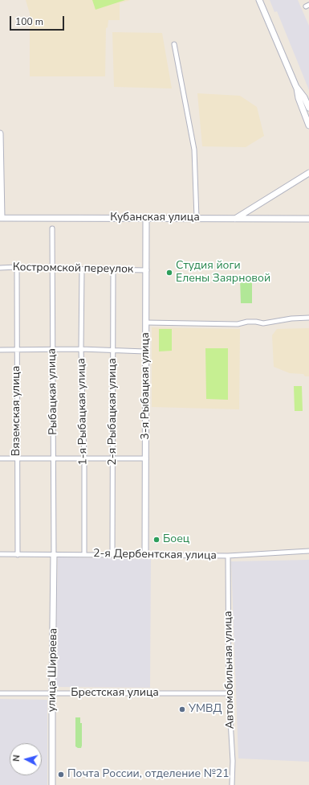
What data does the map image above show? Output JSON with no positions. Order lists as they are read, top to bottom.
{
  "streets": {
    "main road": ["Кубанская улица", "3-я Рыбацкая улица", "улица Ширяева"],
    "street": [
      "Костромской переулок",
      "Рыбацкая улица",
      "Вяземская улица",
      "1-я Рыбацкая улица",
      "2-я Рыбацкая улица",
      "2-я Дербентская улица",
      "Автомобильная улица",
      "Брестская улица"
    ]
  },
  "crossings": [
    ["Кубанская улица", "3-я Рыбацкая улица"],
    ["Костромской переулок", "3-я Рыбацкая улица"],
    ["Костромской переулок", "Рыбацкая улица"],
    ["Костромской переулок", "Вяземская улица"],
    ["Костромской переулок", "1-я Рыбацкая улица"],
    ["Костромской переулок", "2-я Рыбацкая улица"],
    ["3-я Рыбацкая улица", "2-я Дербентская улица"],
    ["Рыбацкая улица", "2-я Дербентская улица"],
    ["Рыбацкая улица", "улица Ширяева"],
    ["Вяземская улица", "2-я Дербентская улица"],
    ["1-я Рыбацкая улица", "2-я Дербентская улица"],
    ["2-я Рыбацкая улица", "2-я Дербентская улица"],
    ["2-я Дербентская улица", "улица Ширяева"],
    ["2-я Дербентская улица", "Автомобильная улица"],
    ["улица Ширяева", "Брестская улица"],
    ["Автомобильная улица", "Брестская улица"]
  ],
  "places": [
    "Студия йоги Елены Заярновой",
    "Боец",
    "УМВД",
    "Почта России, отделение №21"
  ],
  "scale_bar": "100 m",
  "north": "left"
}
